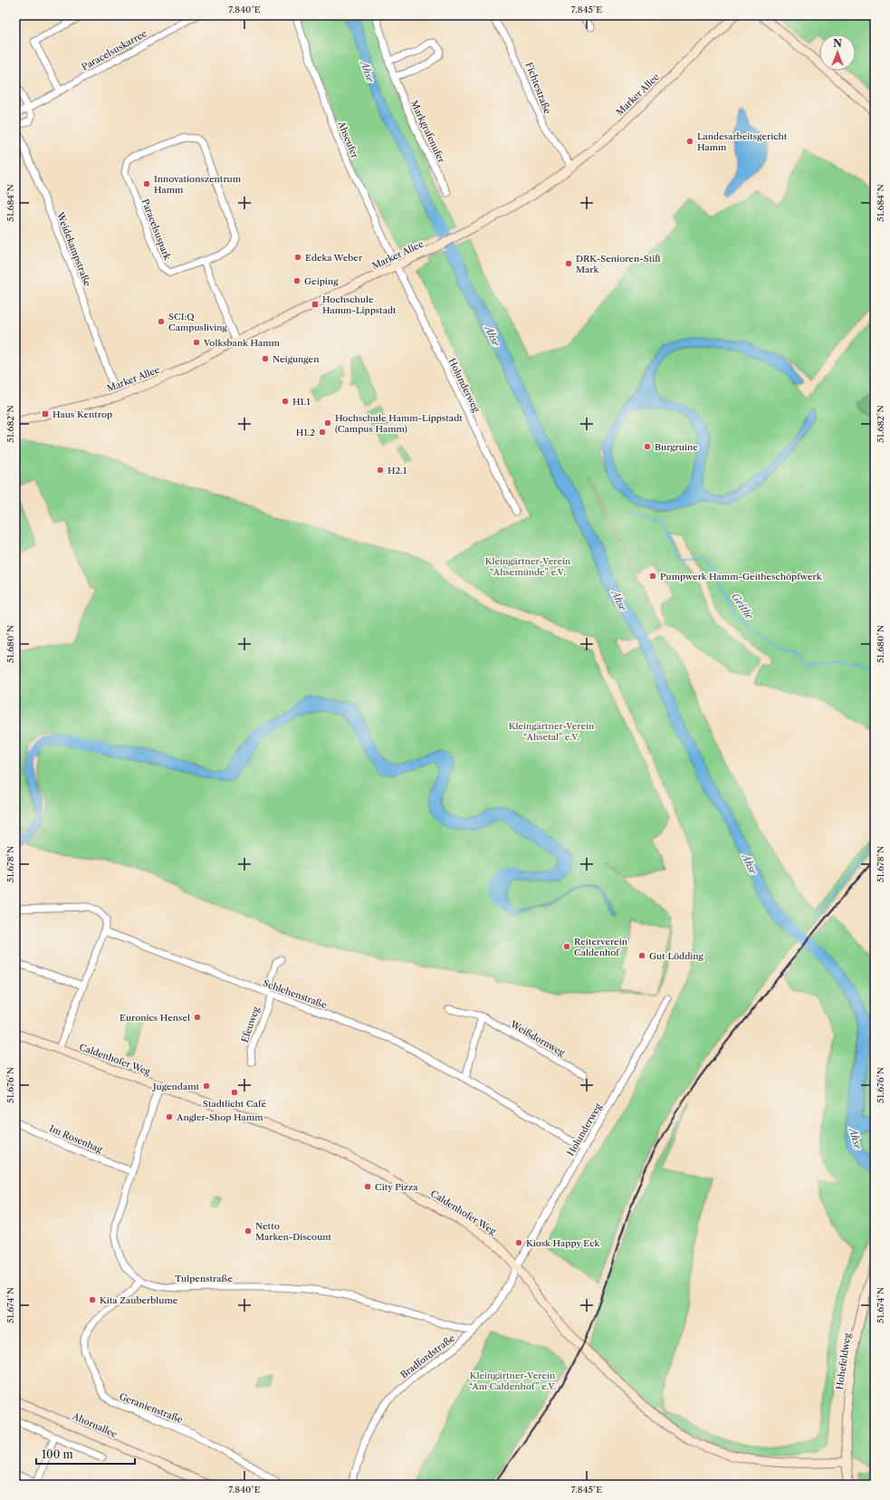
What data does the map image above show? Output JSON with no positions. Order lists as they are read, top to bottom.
{
  "streets": {
    "street": [
      "Paracelsuskarree",
      "Fichtestraße",
      "Marker Allee",
      "Markgrafenufer",
      "Ahseufer",
      "Paracelsuspark",
      "Weidekampstraße",
      "Holunderweg",
      "Schlehenstraße",
      "Efeuweg",
      "Weißdornweg",
      "Caldenhofer Weg",
      "Im Rosenhag",
      "Tulpenstraße",
      "Bradfordstraße",
      "Hohefeldweg",
      "Geranienstraße",
      "Ahornallee"
    ]
  },
  "crossings": [
    ["Fichtestraße", "Marker Allee"],
    ["Marker Allee", "Ahseufer"],
    ["Marker Allee", "Holunderweg"],
    ["Ahseufer", "Holunderweg"],
    ["Holunderweg", "Schlehenstraße"],
    ["Holunderweg", "Caldenhofer Weg"],
    ["Holunderweg", "Bradfordstraße"],
    ["Schlehenstraße", "Efeuweg"],
    ["Caldenhofer Weg", "Tulpenstraße"],
    ["Caldenhofer Weg", "Bradfordstraße"],
    ["Caldenhofer Weg", "Hohefeldweg"],
    ["Im Rosenhag", "Tulpenstraße"],
    ["Tulpenstraße", "Bradfordstraße"],
    ["Tulpenstraße", "Geranienstraße"]
  ],
  "water": ["Ahse", "Geithe"],
  "parks": ["Kleingärtner-Verein “Ahsemünde” e.V.", "Kleingärtner-Verein “Ahsetal” e.V.", "Kleingärtner-Verein “Am Caldenhof” e.V."],
  "places": {
    "other": [
      "Landesarbeitsgericht Hamm",
      "Innovationszentrum Hamm",
      "Edeka Weber",
      "DRK-Senioren-Stift Mark",
      "Geiping",
      "SCI:Q Campusliving",
      "Volksbank Hamm",
      "Neigungen",
      "H1.1",
      "Hochschule Hamm-Lippstadt (Campus Hamm)",
      "H1.2",
      "Burgruine",
      "H2.1",
      "Pumpwerk Hamm-Geitheschöpfwerk",
      "Reiterverein Caldenhof",
      "Gut Lödding",
      "Euronics Hensel",
      "Jugendamt",
      "Stadtlicht Café",
      "Angler-Shop Hamm",
      "City Pizza",
      "Netto Marken-Discount",
      "Kiosk Happy Eck",
      "Kita Zauberblume"
    ],
    "transit": ["Hochschule Hamm-Lippstadt", "Haus Kentrop"]
  },
  "scale_bar": "100 m",
  "north": "top",
  "coordinates": [
    "7.840°E",
    "7.845°E",
    "51.684°N",
    "51.682°N",
    "51.680°N",
    "51.678°N",
    "51.676°N",
    "51.674°N"
  ]
}
